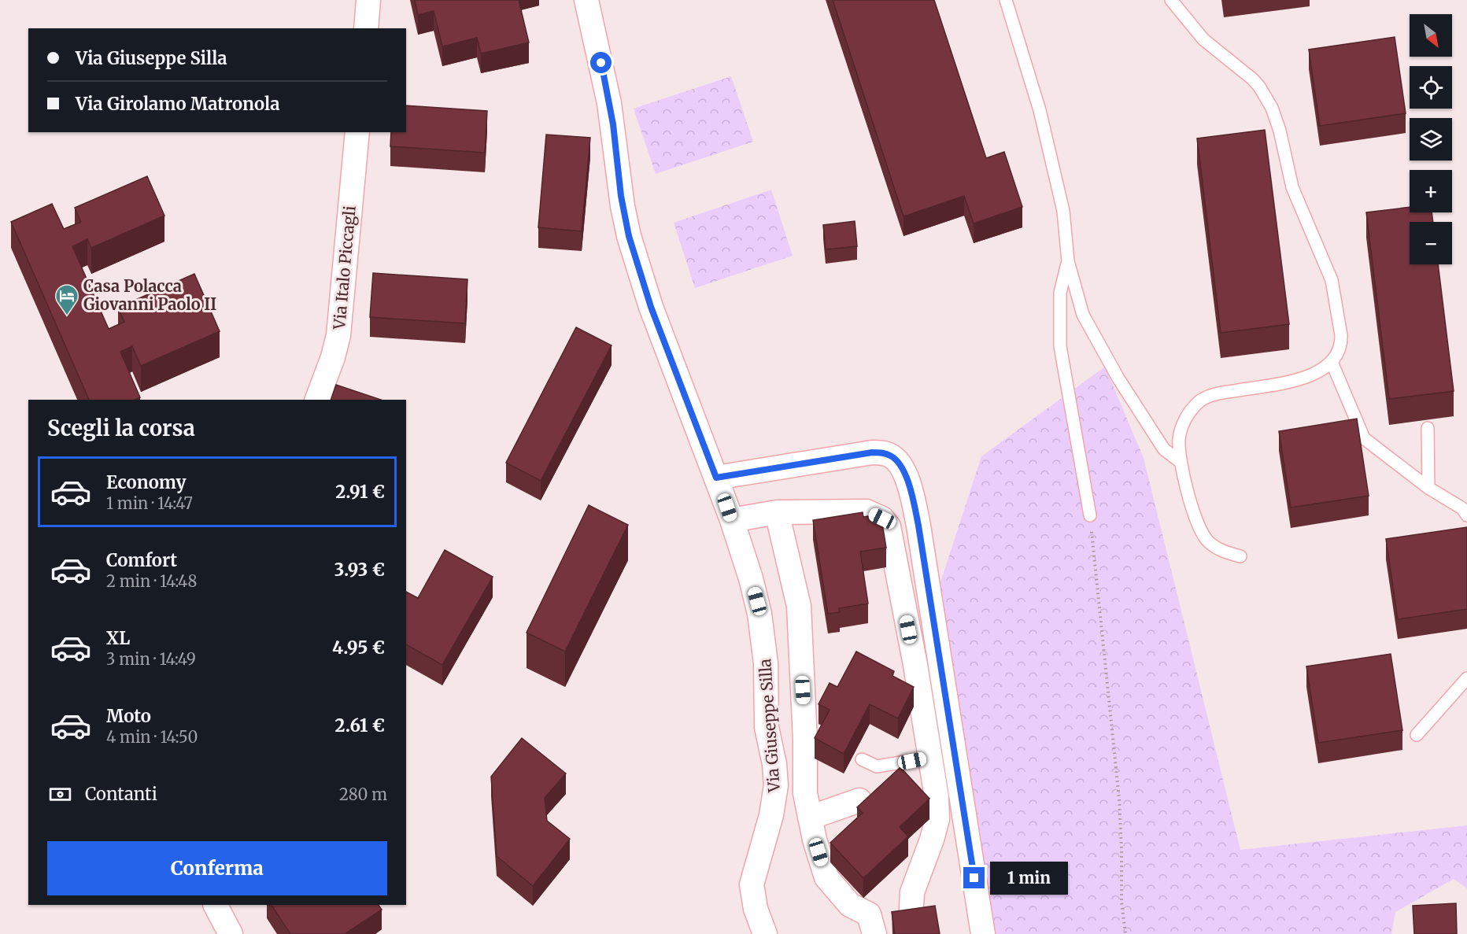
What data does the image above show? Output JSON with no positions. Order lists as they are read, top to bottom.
{
  "streets": {
    "street": ["Via Italo Piccagli", "Via Giuseppe Silla"]
  },
  "places": {
    "hotel": ["Casa Polacca Giovanni Paolo II"]
  },
  "north": "bottom right",
  "page": {
    "map_buttons": ["+", "−"],
    "banner": ["Via Giuseppe Silla", "Via Girolamo Matronola"],
    "heading": "Scegli la corsa",
    "list": [
      {
        "name": "Economy",
        "note": "1 min · 14:47",
        "value": "2.91 €"
      },
      {
        "name": "Comfort",
        "note": "2 min · 14:48",
        "value": "3.93 €"
      },
      {
        "name": "XL",
        "note": "3 min · 14:49",
        "value": "4.95 €"
      },
      {
        "name": "Moto",
        "note": "4 min · 14:50",
        "value": "2.61 €"
      }
    ],
    "pay": ["Contanti", "280 m"],
    "buttons": "Conferma",
    "bubble": "1 min"
  }
}
